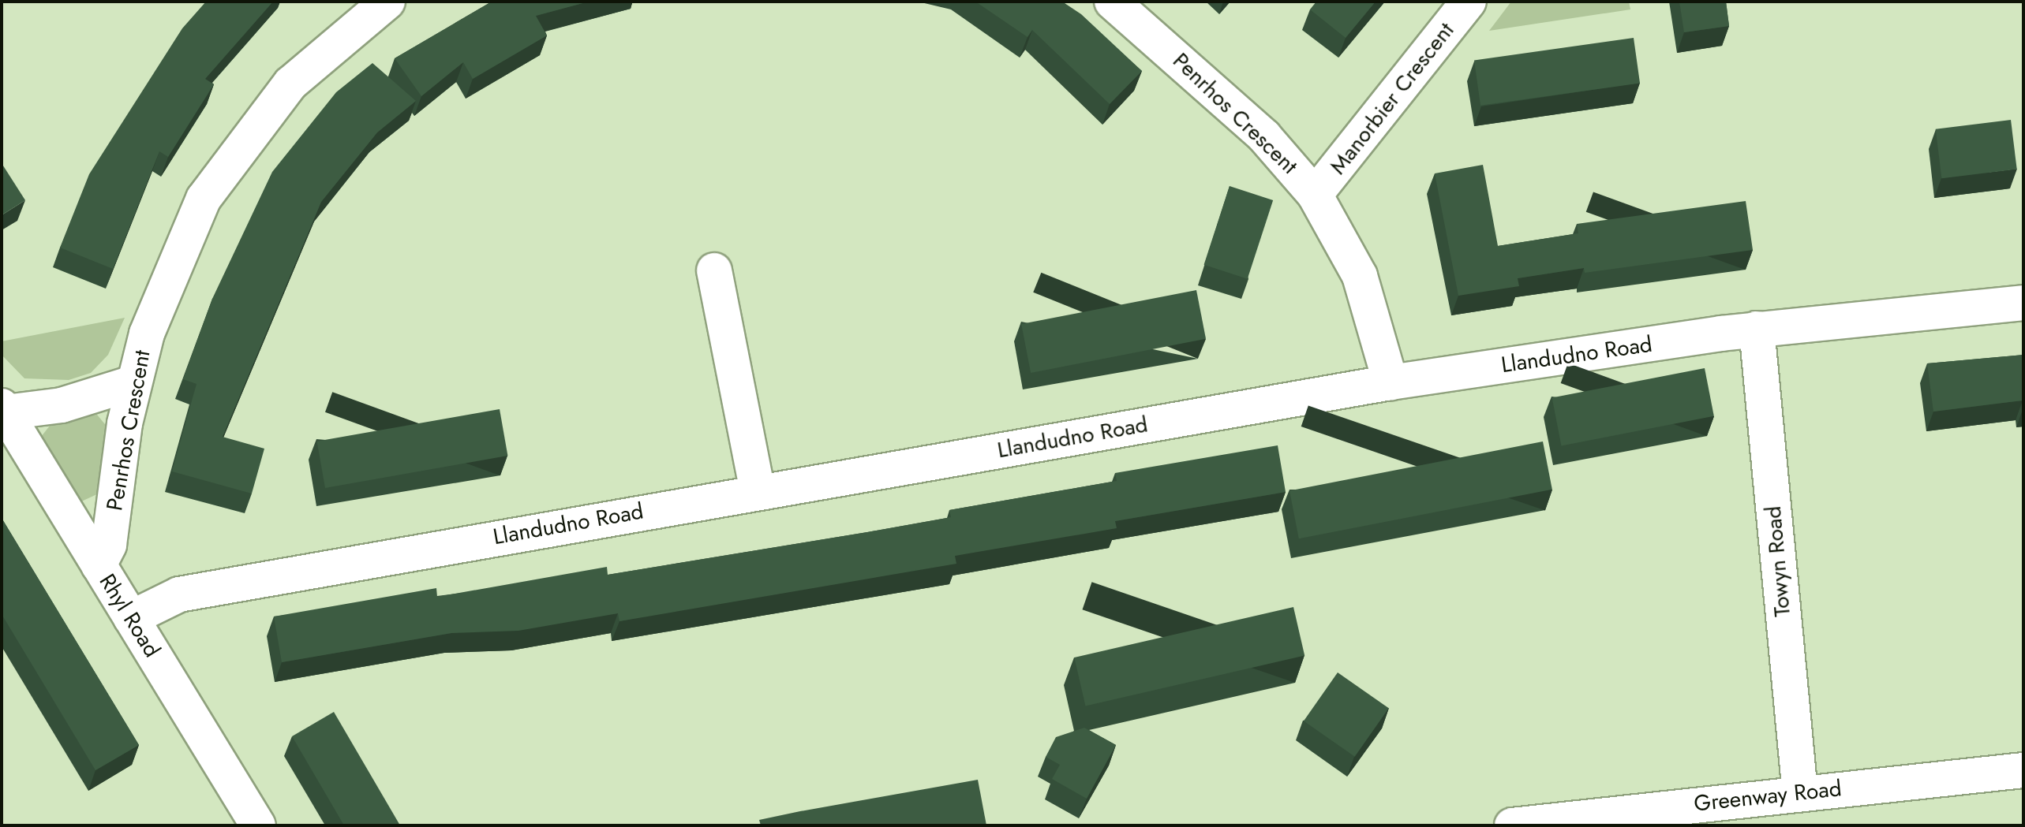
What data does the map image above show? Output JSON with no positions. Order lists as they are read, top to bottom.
{
  "streets": {
    "street": [
      "Manorbier Crescent",
      "Penrhos Crescent",
      "Llandudno Road",
      "Towyn Road",
      "Rhyl Road",
      "Greenway Road"
    ]
  },
  "crossings": [
    ["Manorbier Crescent", "Penrhos Crescent"],
    ["Penrhos Crescent", "Llandudno Road"],
    ["Penrhos Crescent", "Rhyl Road"],
    ["Llandudno Road", "Towyn Road"],
    ["Llandudno Road", "Rhyl Road"],
    ["Towyn Road", "Greenway Road"]
  ]
}
